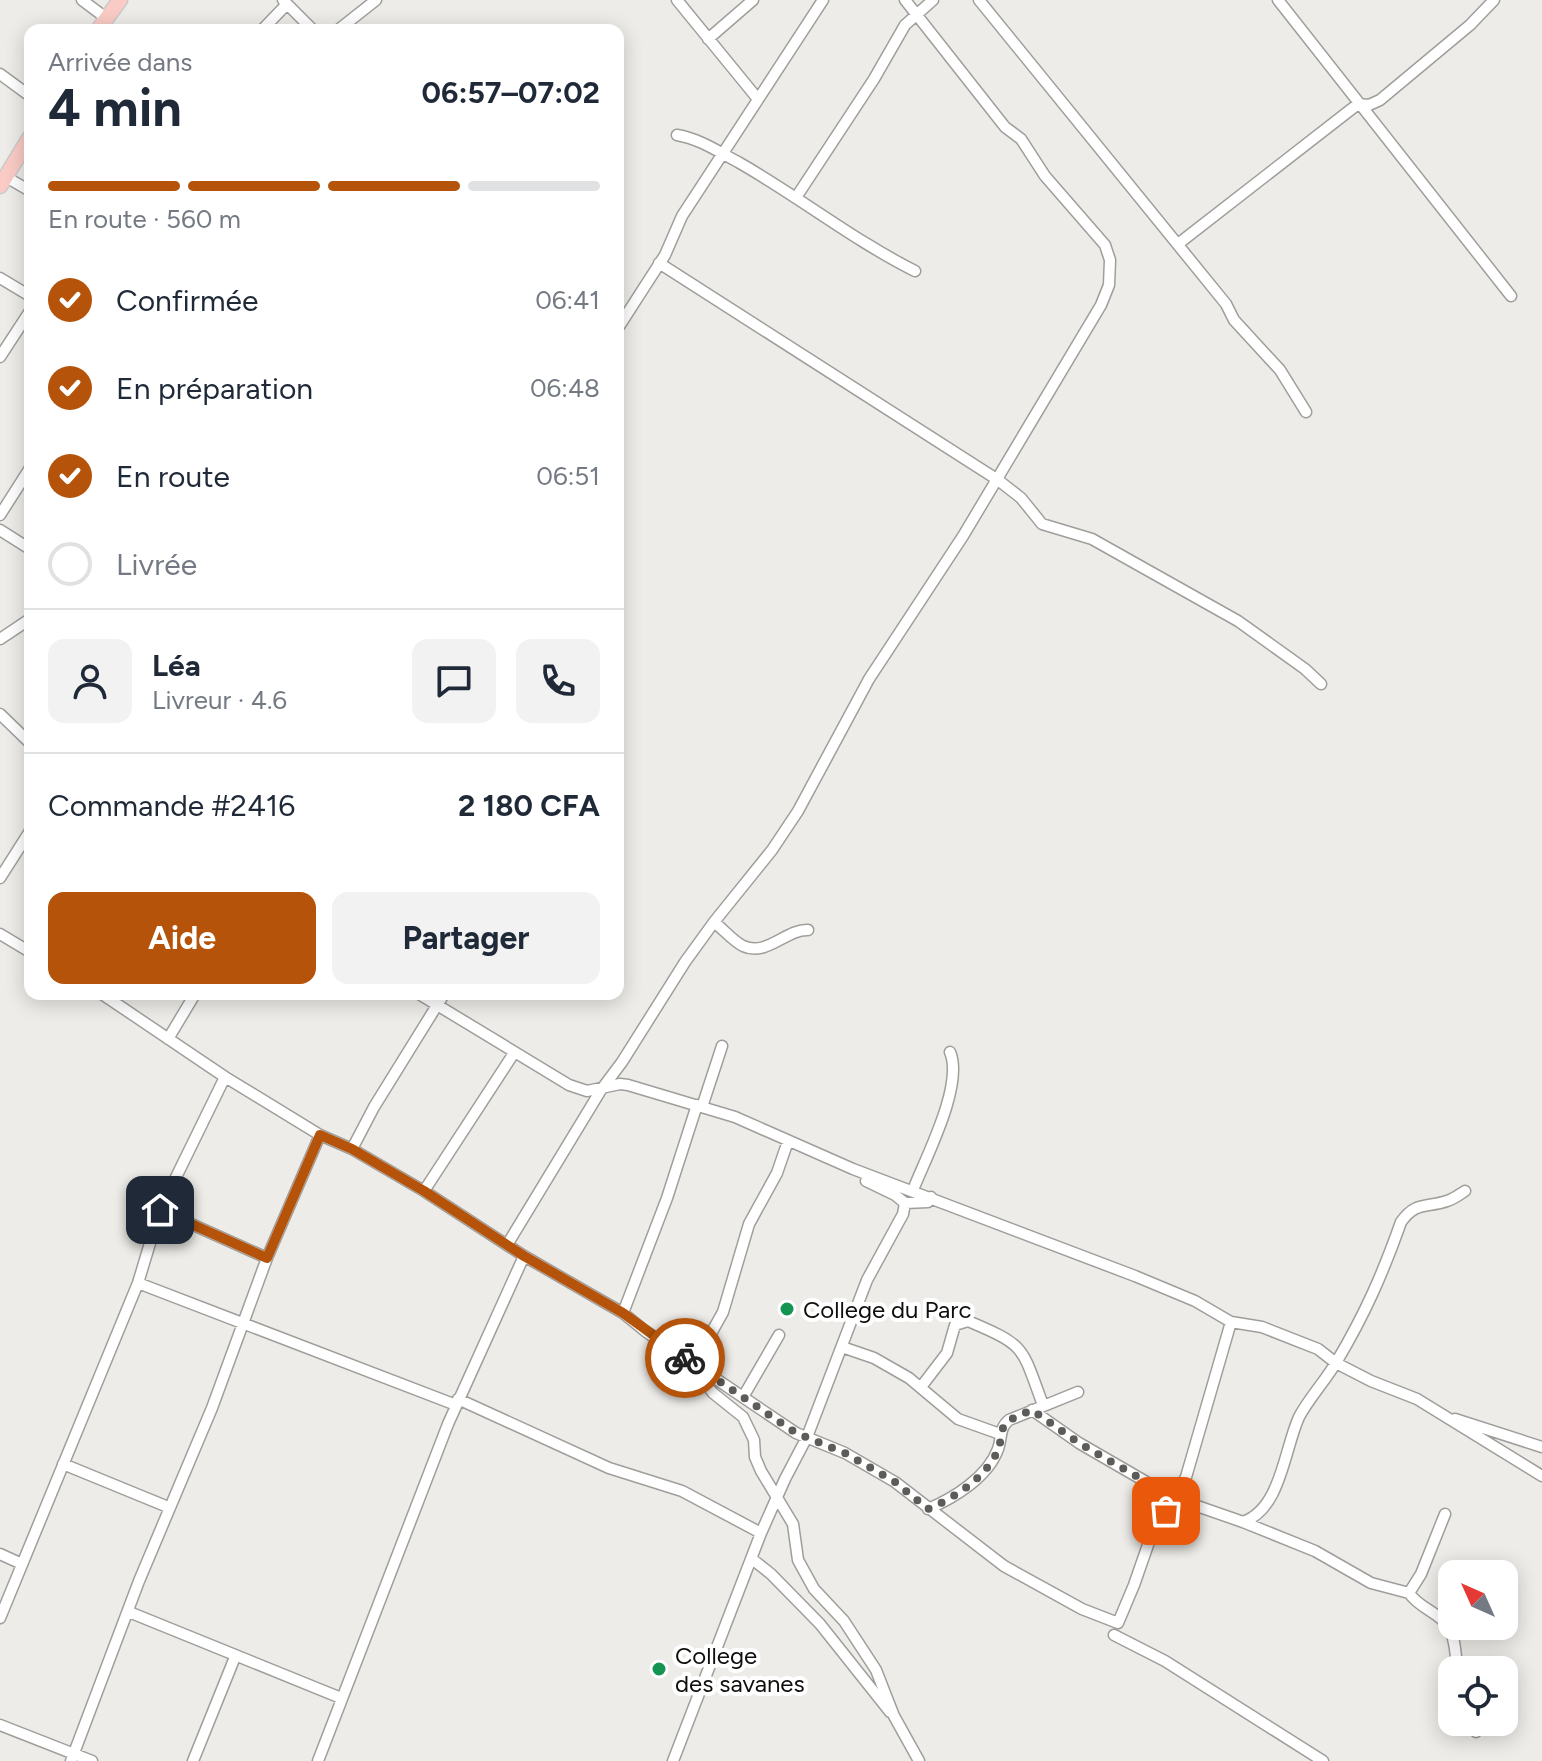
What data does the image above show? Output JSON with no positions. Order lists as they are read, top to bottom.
{
  "places": ["College du Parc", "College des savanes"],
  "north": "top left",
  "page": {
    "heading": ["4 min", "Arrivée dans", "06:57–07:02"],
    "panel": [
      "Léa",
      "Livreur · 4.6",
      "Commande #2416",
      "2 180 CFA"
    ],
    "bar": "En route · 560 m",
    "list": [
      ["Confirmée", "06:41"],
      ["En préparation", "06:48"],
      ["En route", "06:51"],
      "Livrée"
    ],
    "buttons": ["Aide", "Partager"]
  }
}
